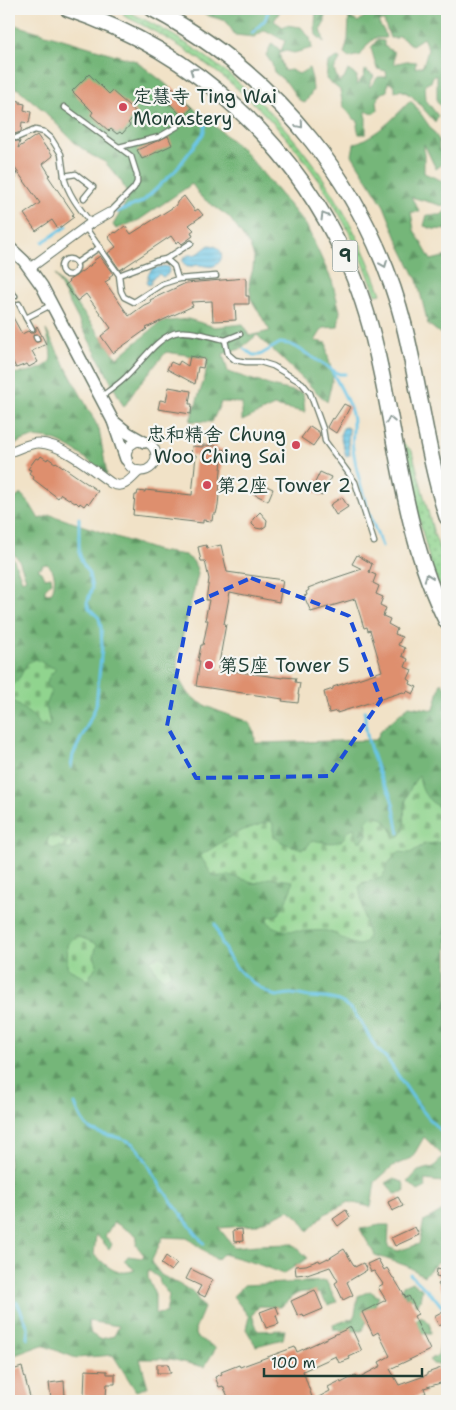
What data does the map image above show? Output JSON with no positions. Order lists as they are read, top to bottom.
{
  "streets": {
    "highway": ["9"]
  },
  "places": [
    "定慧寺 Ting Wai Monastery",
    "忠和精舍 Chung Woo Ching Sai",
    "第2座 Tower 2",
    "第5座 Tower 5"
  ],
  "scale_bar": "100 m"
}
